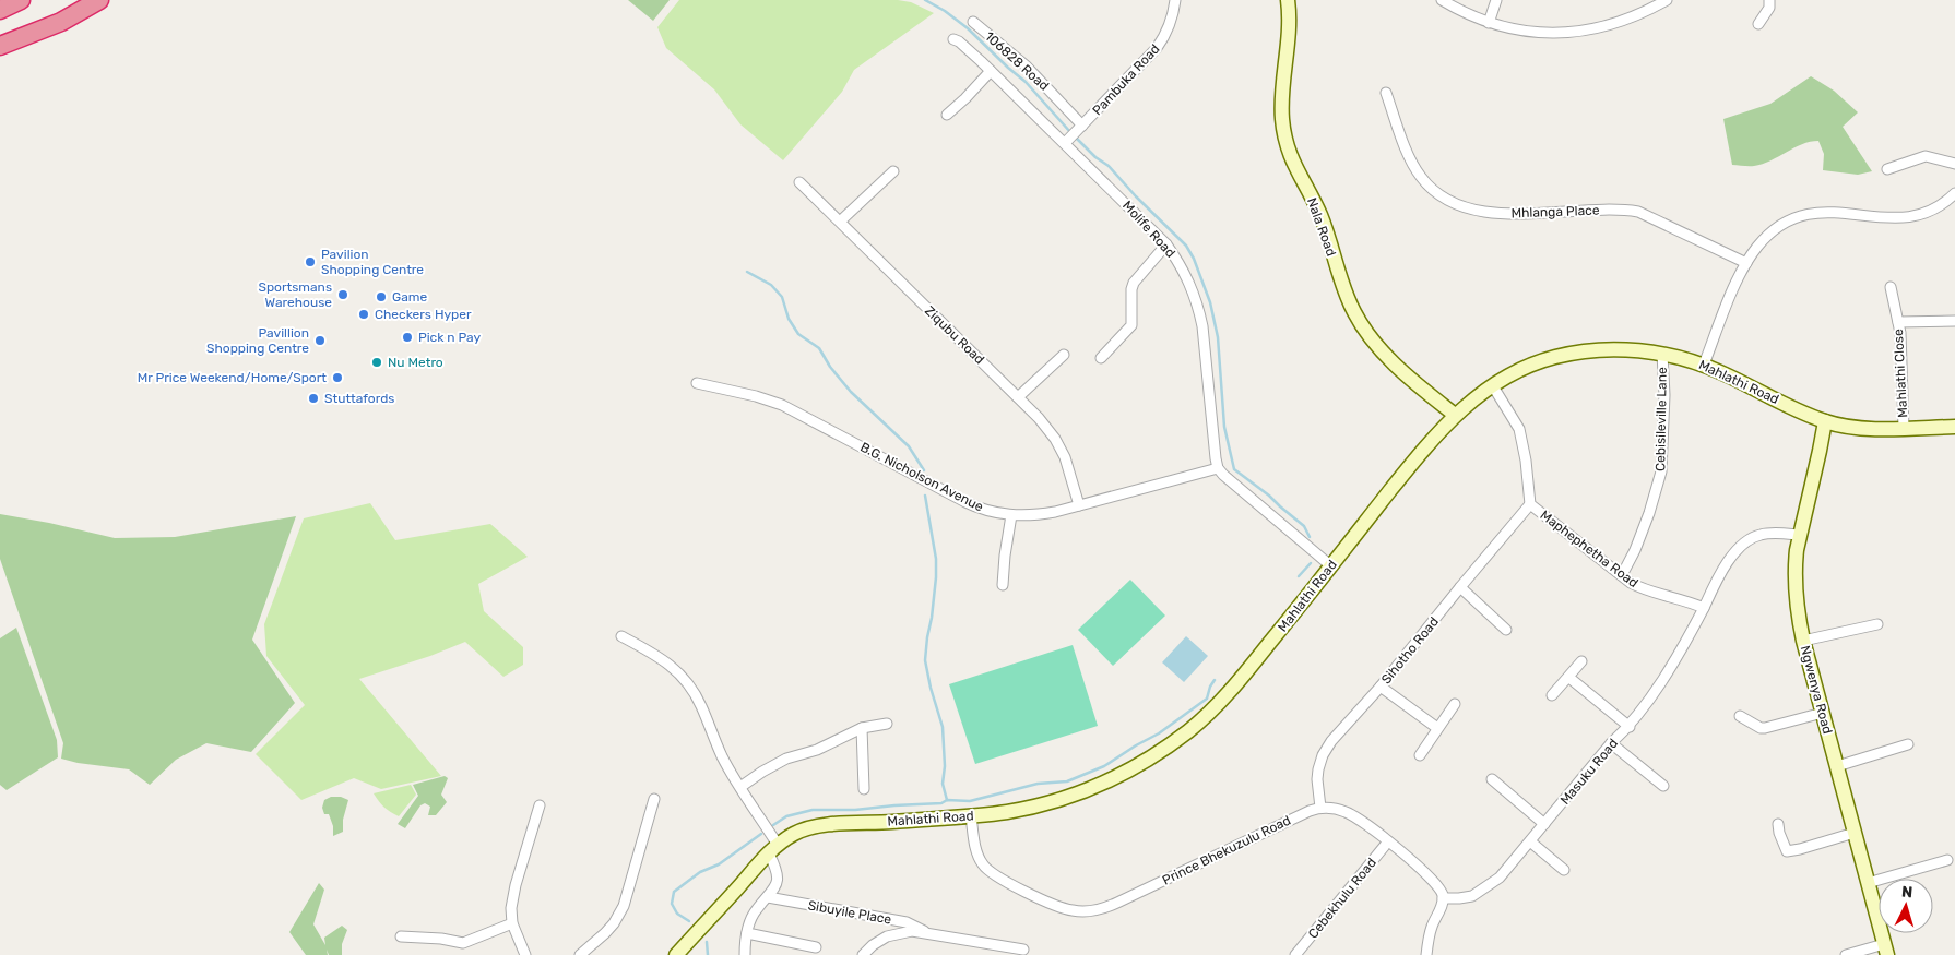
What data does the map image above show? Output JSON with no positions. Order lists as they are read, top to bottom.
{
  "streets": {
    "street": [
      "106828 Road",
      "Pambuka Road",
      "Mhlanga Place",
      "Nala Road",
      "Molife Road",
      "Ziqubu Road",
      "Mahlathi Close",
      "Mahlathi Road",
      "Cebisileville Lane",
      "B.G. Nicholson Avenue",
      "Maphephetha Road",
      "Sihotho Road",
      "Ngwenya Road",
      "Masuku Road",
      "Prince Bhekuzulu Road",
      "Cebekhulu Road",
      "Sibuyile Place"
    ]
  },
  "crossings": [
    ["106828 Road", "Pambuka Road"],
    ["Pambuka Road", "Molife Road"],
    ["Nala Road", "Mahlathi Road"],
    ["Molife Road", "B.G. Nicholson Avenue"],
    ["Ziqubu Road", "B.G. Nicholson Avenue"],
    ["Mahlathi Close", "Mahlathi Road"],
    ["Mahlathi Road", "Cebisileville Lane"],
    ["Mahlathi Road", "Maphephetha Road"],
    ["Mahlathi Road", "Ngwenya Road"],
    ["Mahlathi Road", "Prince Bhekuzulu Road"],
    ["Cebisileville Lane", "Maphephetha Road"],
    ["Maphephetha Road", "Sihotho Road"],
    ["Maphephetha Road", "Masuku Road"],
    ["Sihotho Road", "Prince Bhekuzulu Road"]
  ],
  "places": [
    "Pavilion Shopping Centre",
    "Sportsmans Warehouse",
    "Game",
    "Checkers Hyper",
    "Pick n Pay",
    "Pavillion Shopping Centre",
    "Nu Metro",
    "Mr Price Weekend/Home/Sport",
    "Stuttafords"
  ],
  "north": "top"
}
